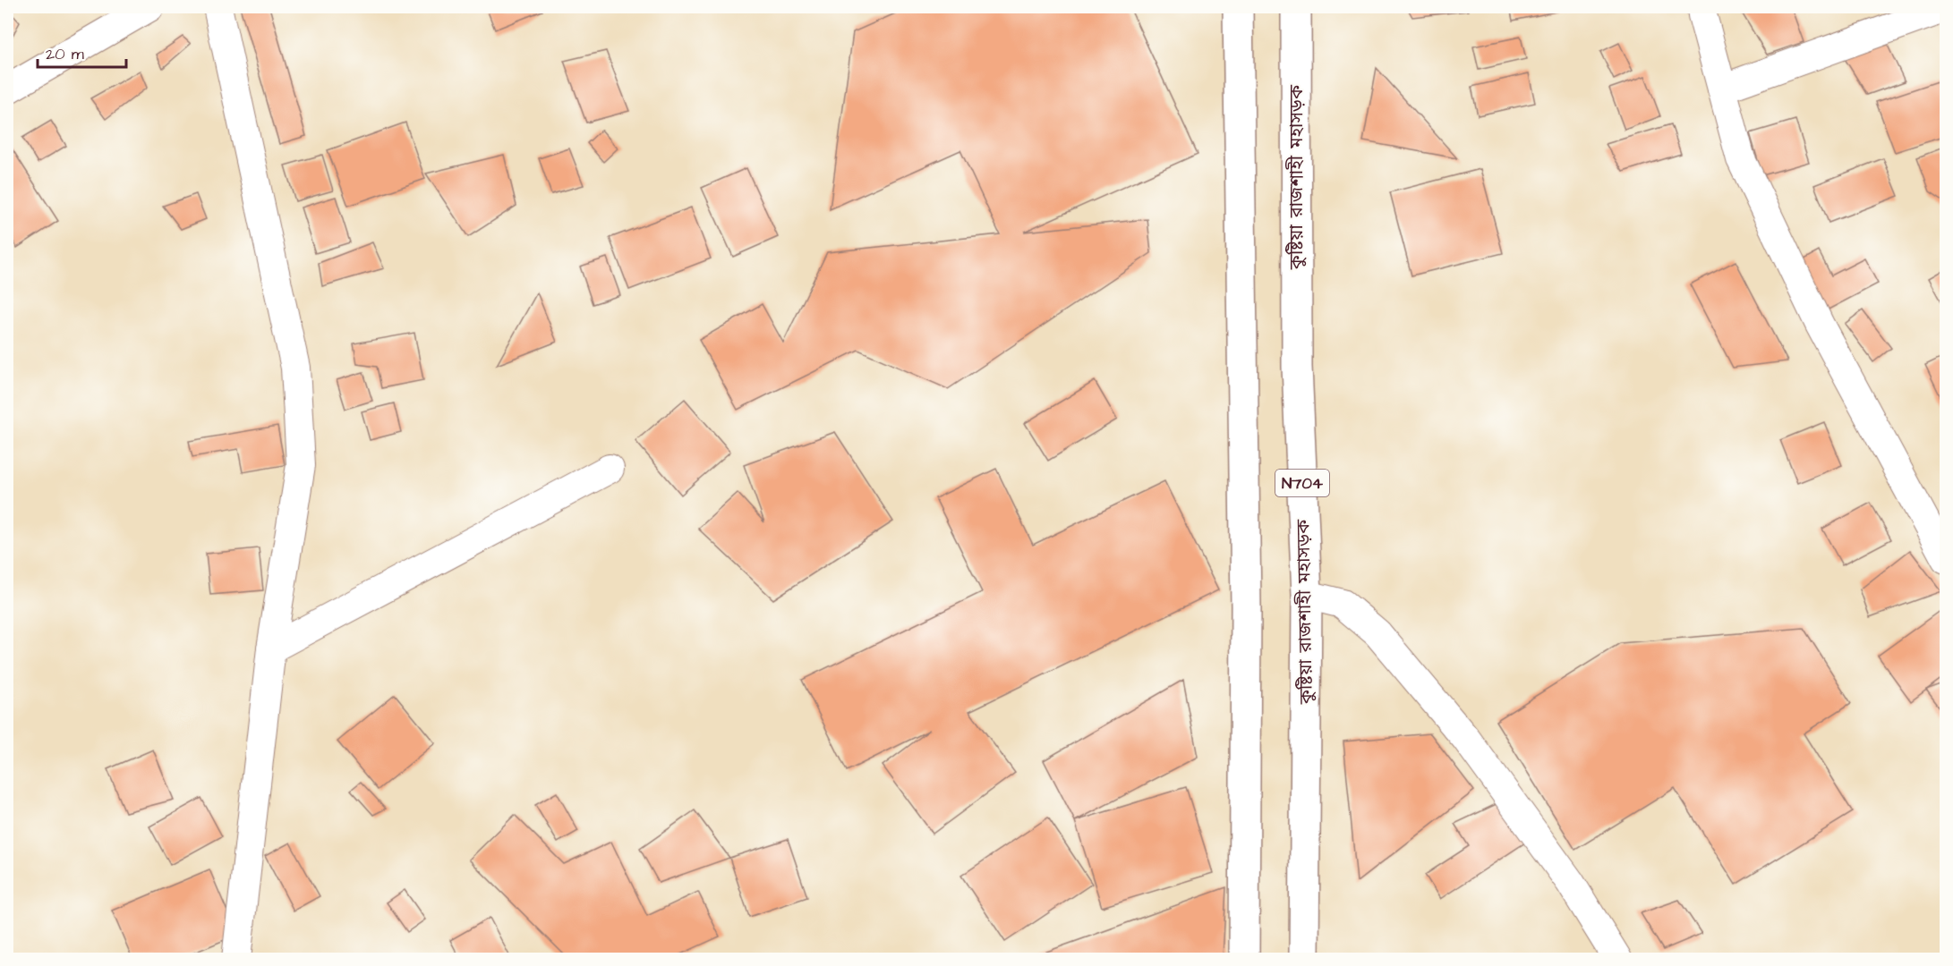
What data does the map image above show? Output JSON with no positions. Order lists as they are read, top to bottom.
{
  "streets": {
    "highway": ["কুষ্টিয়া রাজশাহী মহাসড়ক", "N704"]
  },
  "scale_bar": "20 m"
}
